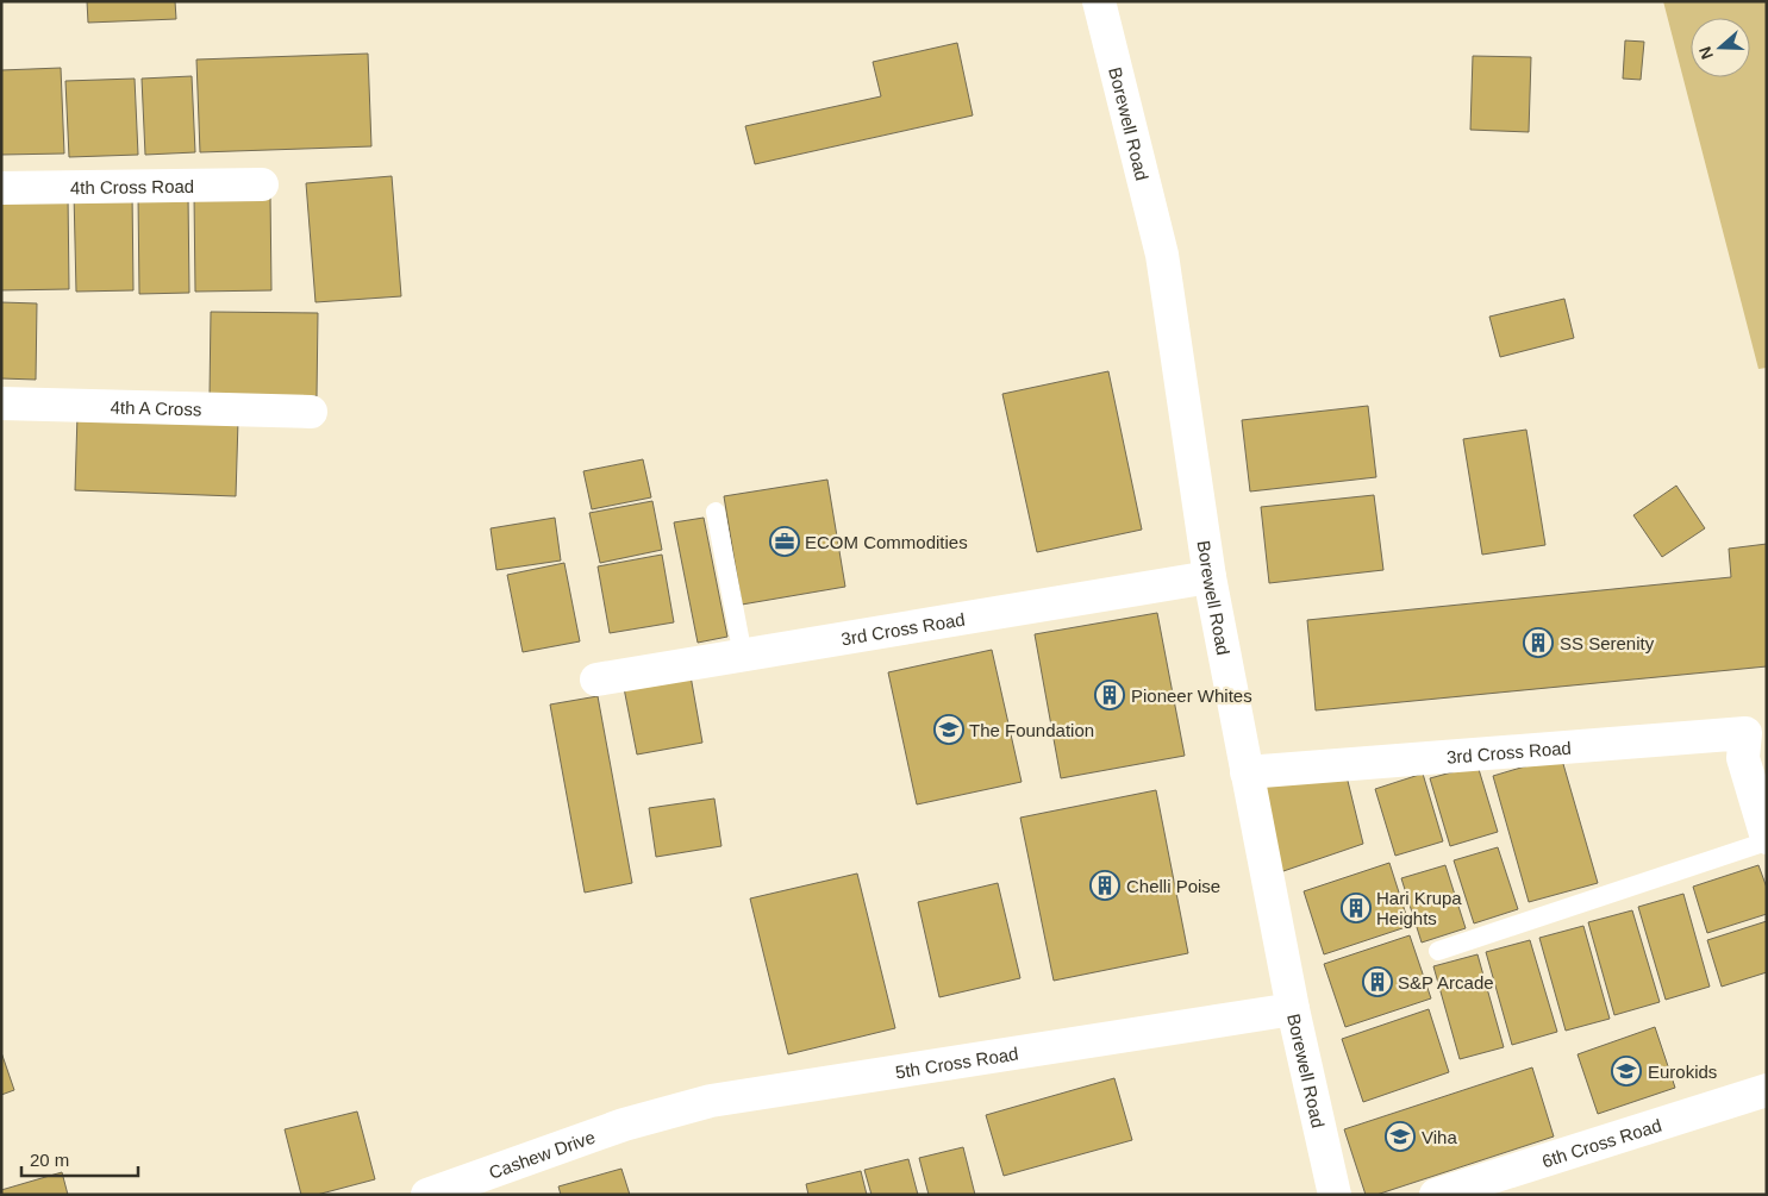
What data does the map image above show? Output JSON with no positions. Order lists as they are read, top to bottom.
{
  "streets": {
    "street": [
      "Borewell Road",
      "4th Cross Road",
      "4th A Cross",
      "3rd Cross Road",
      "5th Cross Road",
      "6th Cross Road",
      "Cashew Drive"
    ]
  },
  "crossings": [
    ["Borewell Road", "3rd Cross Road"],
    ["Borewell Road", "5th Cross Road"],
    ["5th Cross Road", "Cashew Drive"]
  ],
  "places": {
    "office": ["ECOM Commodities"],
    "building": [
      "SS Serenity",
      "Pioneer Whites",
      "Chelli Poise",
      "Hari Krupa Heights",
      "S&P Arcade"
    ],
    "school or university": ["The Foundation", "Eurokids", "Viha"]
  },
  "scale_bar": "20 m",
  "north": "left"
}
